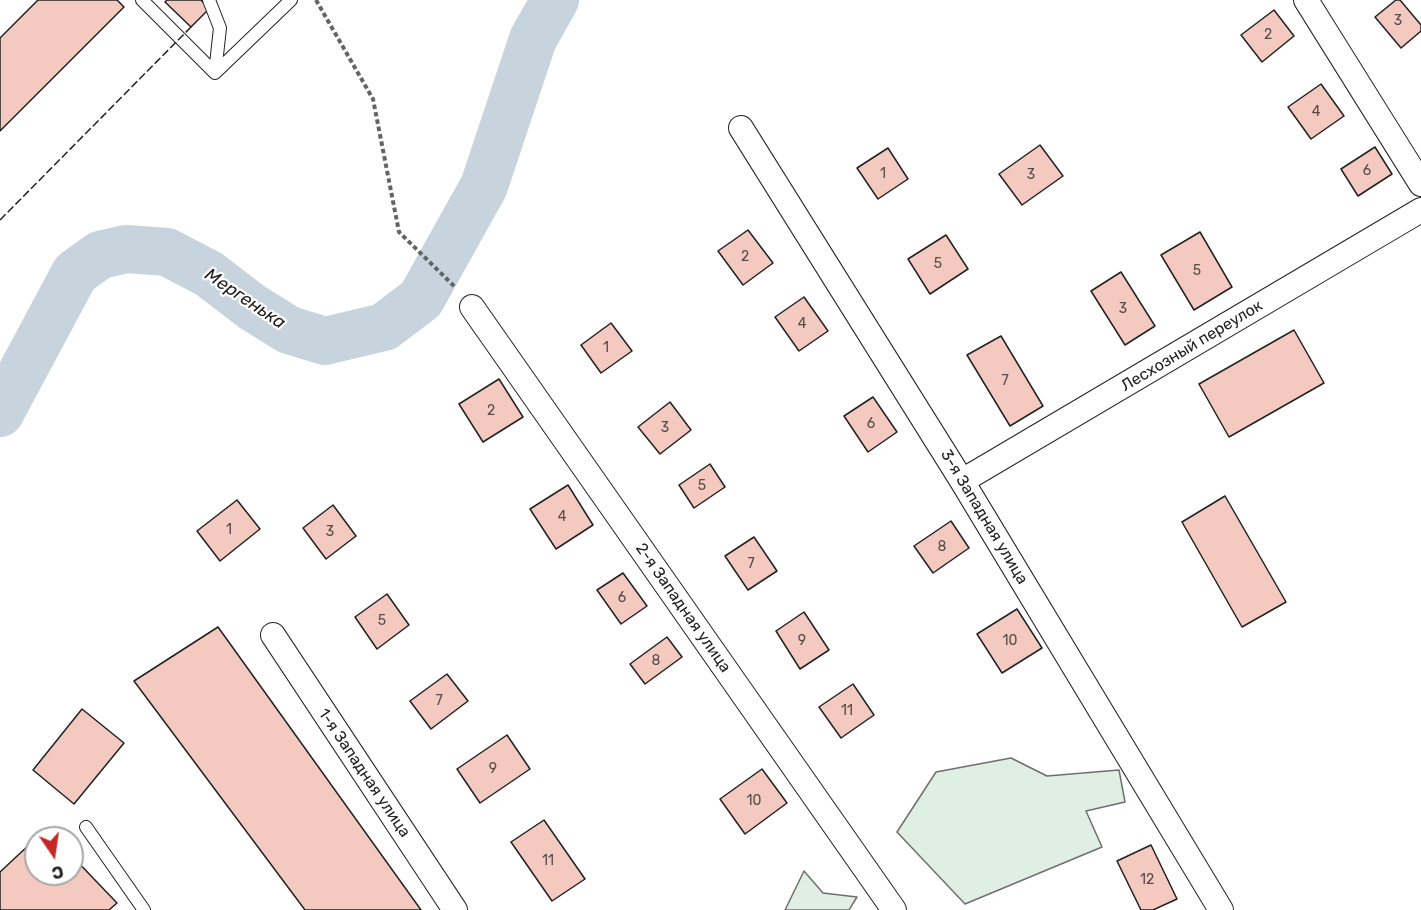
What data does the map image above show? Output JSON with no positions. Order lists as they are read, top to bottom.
{
  "streets": {
    "street": [
      "Лесхозный переулок",
      "3-я Западная улица",
      "2-я Западная улица",
      "1-я Западная улица"
    ]
  },
  "crossings": [
    ["Лесхозный переулок", "3-я Западная улица"]
  ],
  "water": ["Мергенька"],
  "house_numbers": [
    "3",
    "2",
    "4",
    "6",
    "1",
    "3",
    "2",
    "5",
    "5",
    "3",
    "4",
    "1",
    "7",
    "2",
    "6",
    "3",
    "5",
    "4",
    "1",
    "3",
    "8",
    "7",
    "6",
    "5",
    "9",
    "10",
    "8",
    "7",
    "11",
    "9",
    "10",
    "11",
    "12"
  ],
  "north": "bottom"
}
